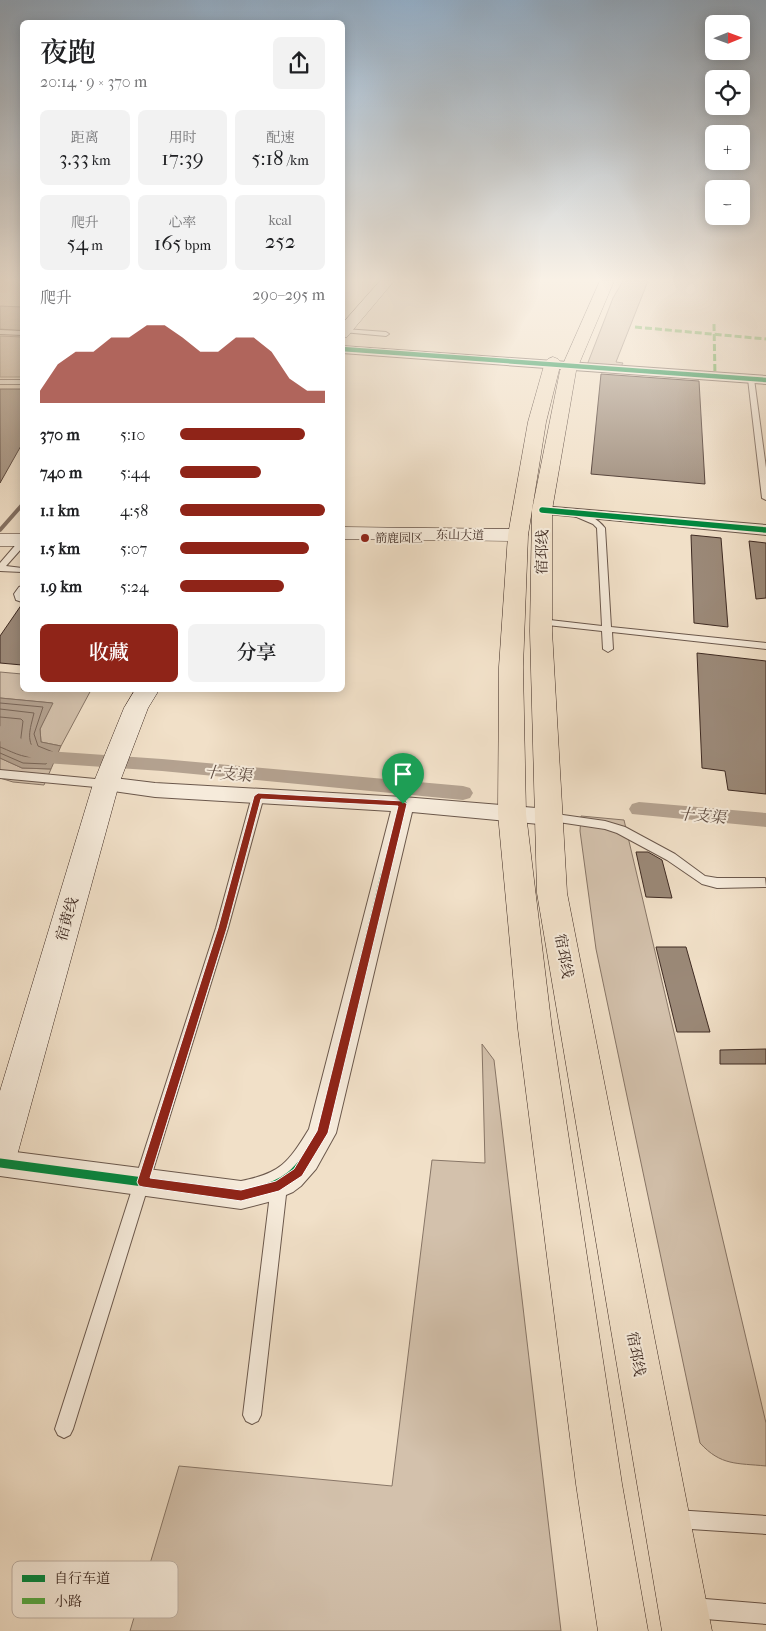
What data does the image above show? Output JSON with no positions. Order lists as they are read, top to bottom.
{
  "streets": {
    "main road": ["东山大道", "宿邳线", "宿黄线"]
  },
  "crossings": [
    ["东山大道", "宿邳线"]
  ],
  "water": ["十支渠"],
  "places": ["箭鹿园区"],
  "legend": ["自行车道", "小路"],
  "north": "right",
  "page": {
    "map_buttons": ["+", "−"],
    "heading": ["夜跑", "20:14 · 9 × 370 m"],
    "stats": [
      ["距离", "3.33 km"],
      ["用时", "17:39"],
      ["配速", "5:18 /km"],
      ["爬升", "54 m"],
      ["心率", "165 bpm"],
      ["kcal", "252"]
    ],
    "chart": ["爬升", "290–295 m"],
    "list": [
      {
        "name": "370 m",
        "note": "5:10"
      },
      {
        "name": "740 m",
        "note": "5:44"
      },
      {
        "name": "1.1 km",
        "note": "4:58"
      },
      {
        "name": "1.5 km",
        "note": "5:07"
      },
      {
        "name": "1.9 km",
        "note": "5:24"
      }
    ],
    "buttons": ["收藏", "分享"]
  }
}
